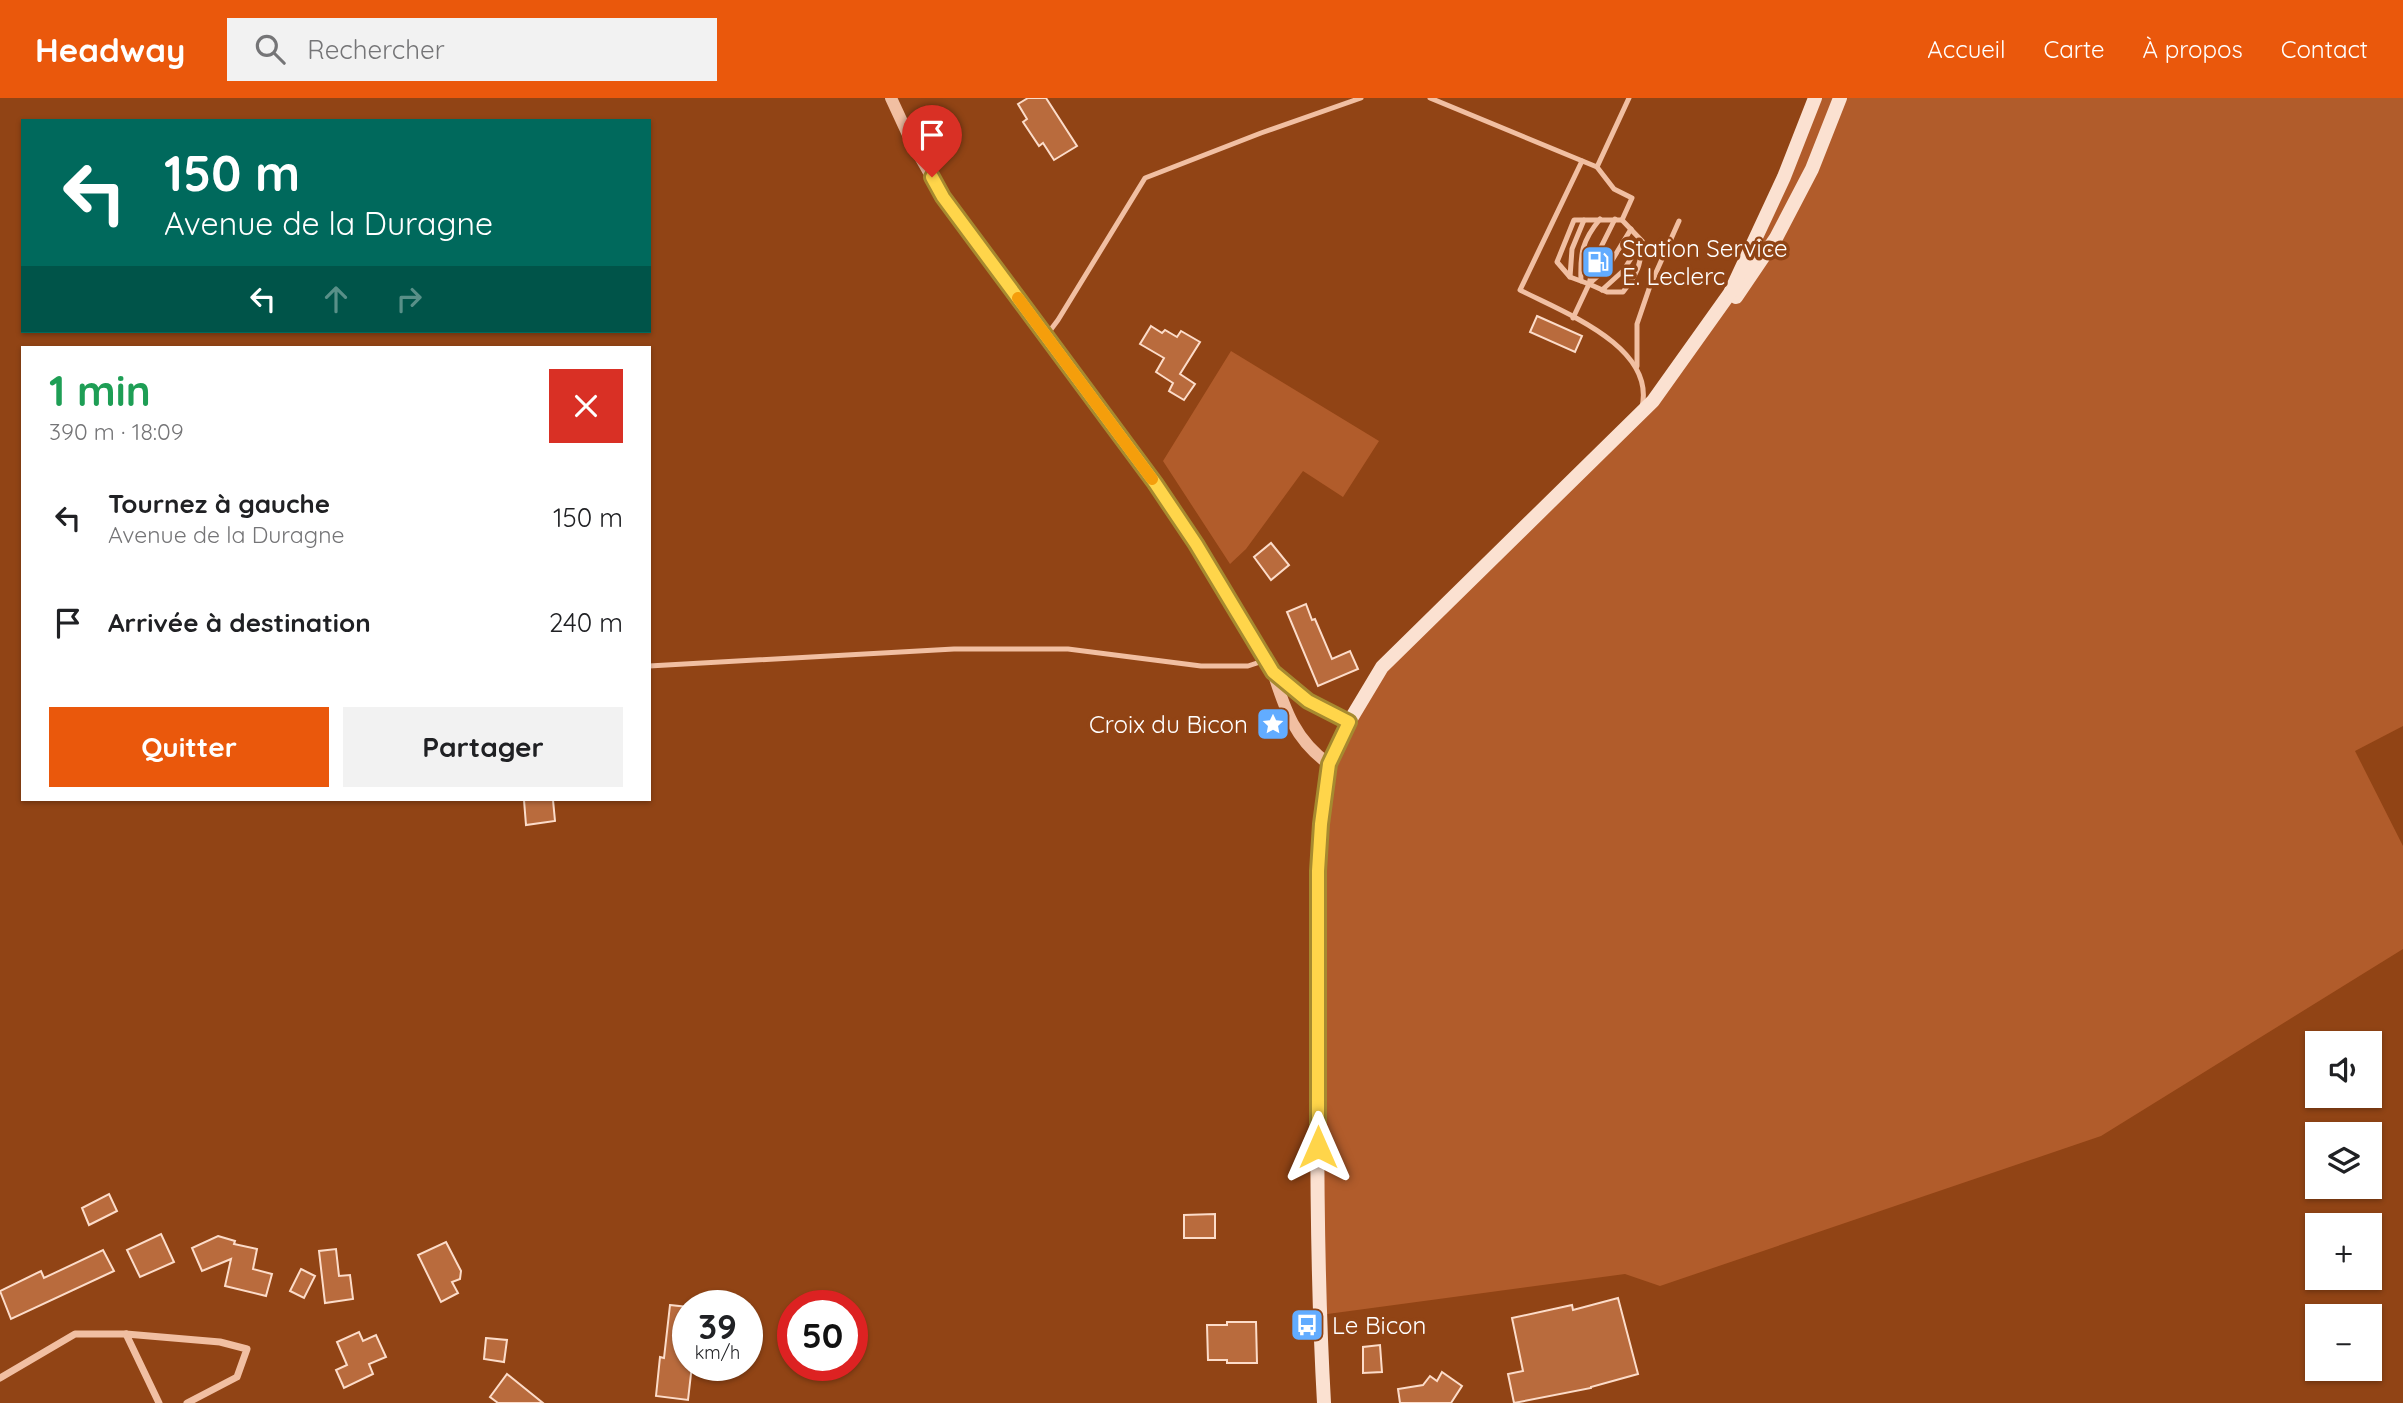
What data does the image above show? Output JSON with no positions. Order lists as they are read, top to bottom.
{
  "places": {
    "fuel station": ["Station Service E. Leclerc"],
    "place": ["Croix du Bicon"],
    "bus stop": ["Le Bicon"]
  },
  "page": {
    "header": "Headway",
    "search": "Rechercher",
    "nav": [
      "Accueil",
      "Carte",
      "À propos",
      "Contact"
    ],
    "turn": ["150 m", "Avenue de la Duragne"],
    "heading": ["1 min", "390 m · 18:09"],
    "list": [
      {
        "name": "Tournez à gauche",
        "note": "Avenue de la Duragne",
        "value": "150 m"
      },
      {
        "name": "Arrivée à destination",
        "value": "240 m"
      }
    ],
    "buttons": ["Quitter", "Partager"],
    "map_buttons": ["+", "−"],
    "speed": "39 km/h",
    "limit": "50"
  }
}
